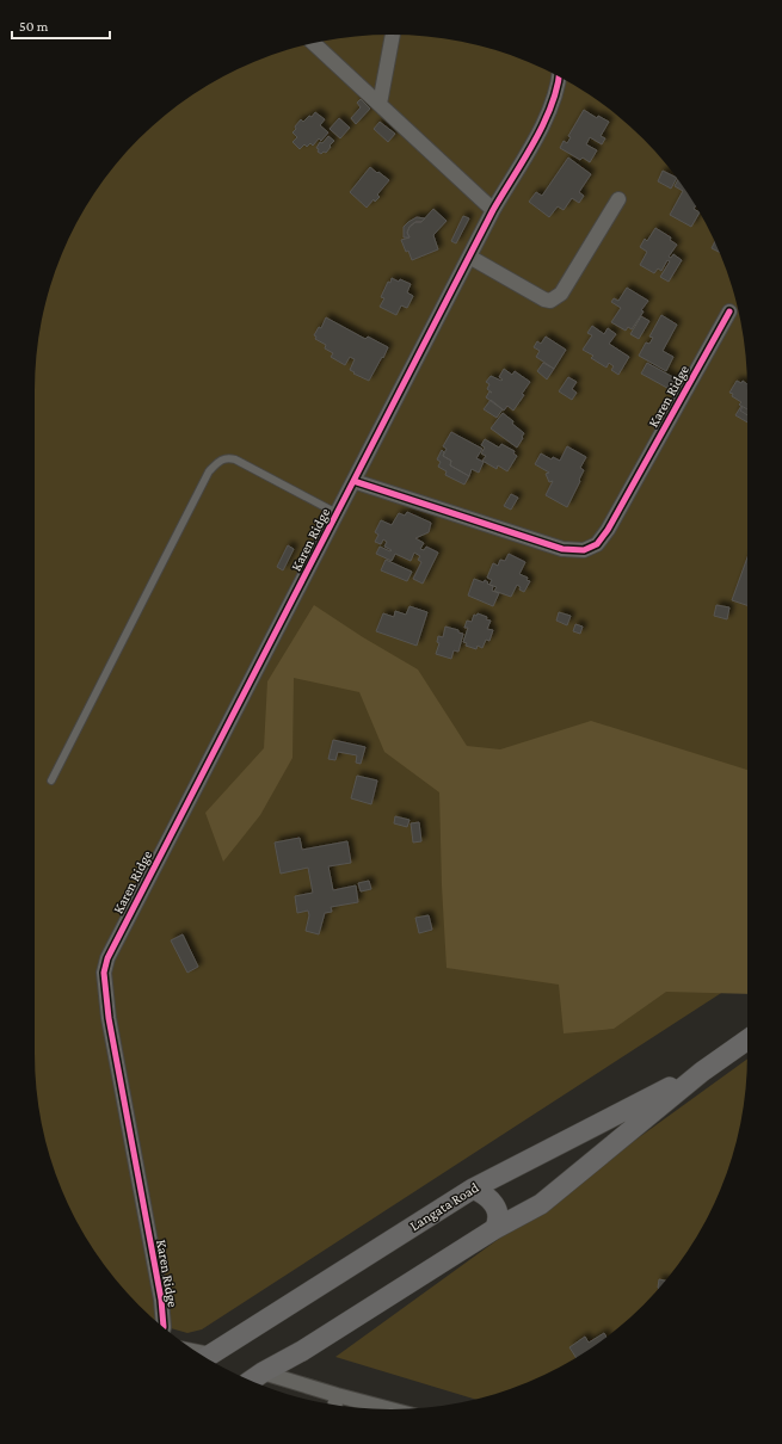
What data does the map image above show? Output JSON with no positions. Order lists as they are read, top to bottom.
{
  "streets": {
    "main road": ["Langata Road"],
    "street": ["Karen Ridge"]
  },
  "scale_bar": "50 m"
}
